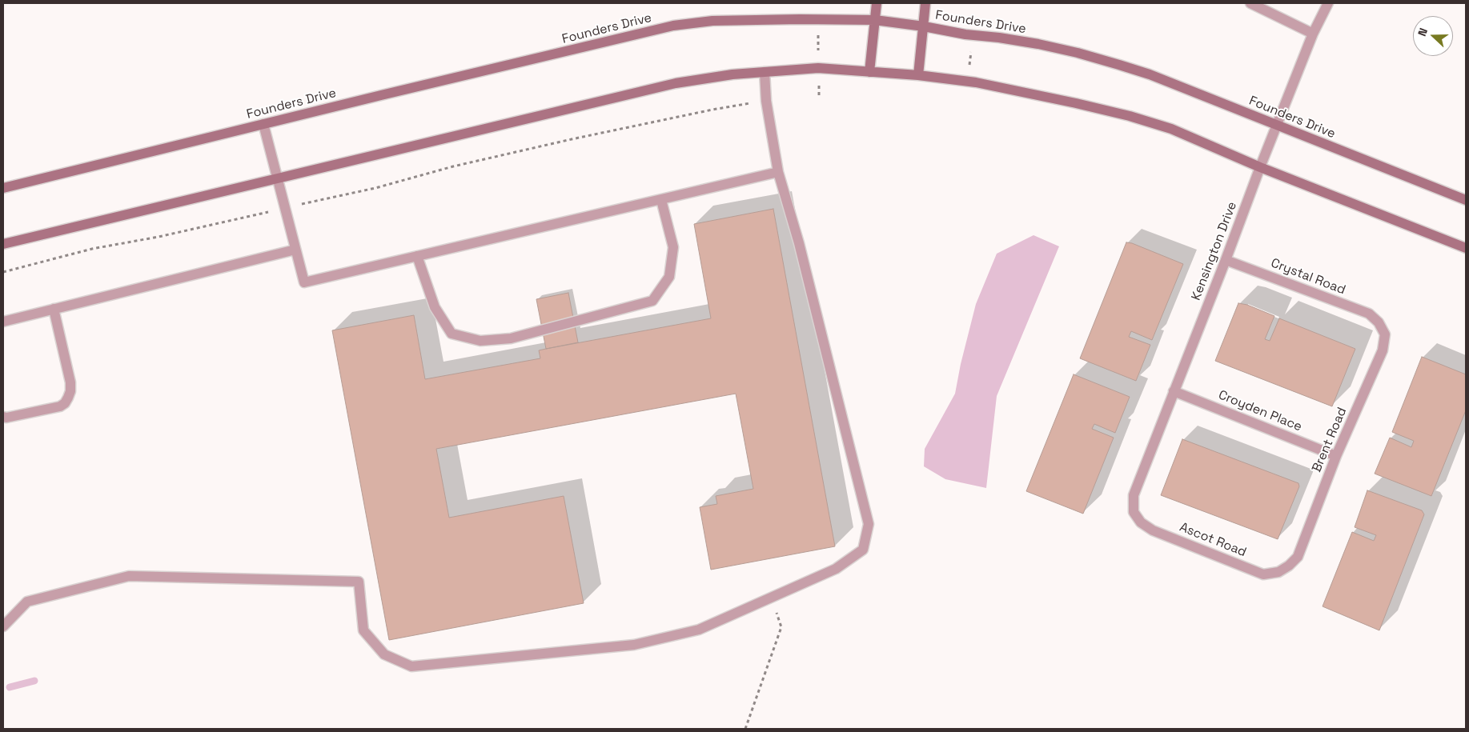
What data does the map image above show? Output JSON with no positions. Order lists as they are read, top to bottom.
{
  "streets": {
    "main road": ["Founders Drive"],
    "street": [
      "Kensington Drive",
      "Crystal Road",
      "Croyden Place",
      "Brent Road",
      "Ascot Road"
    ]
  },
  "crossings": [
    ["Founders Drive", "Kensington Drive"],
    ["Kensington Drive", "Crystal Road"],
    ["Kensington Drive", "Croyden Place"],
    ["Kensington Drive", "Ascot Road"],
    ["Crystal Road", "Brent Road"],
    ["Croyden Place", "Brent Road"],
    ["Brent Road", "Ascot Road"]
  ],
  "north": "left"
}
